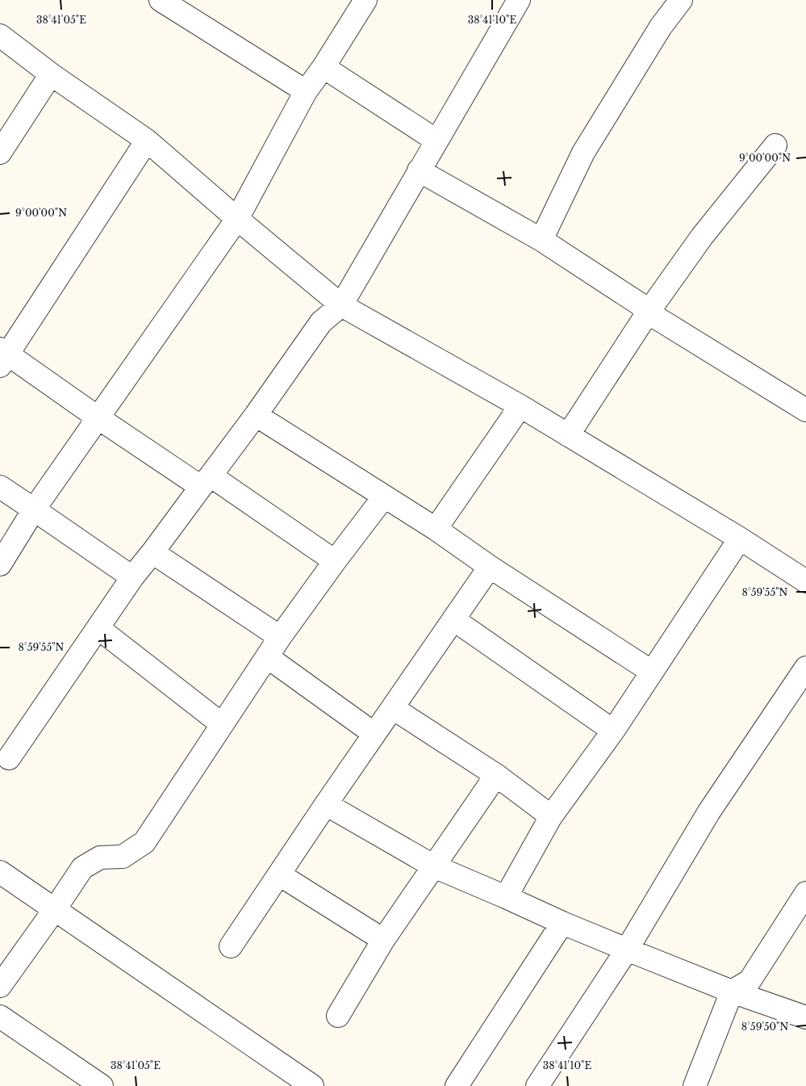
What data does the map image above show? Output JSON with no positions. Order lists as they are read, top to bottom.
{
  "coordinates": [
    "38°41'05\"E",
    "38°41'10\"E",
    "9°00'00\"N",
    "8°59'55\"N",
    "8°59'50\"N"
  ]
}
